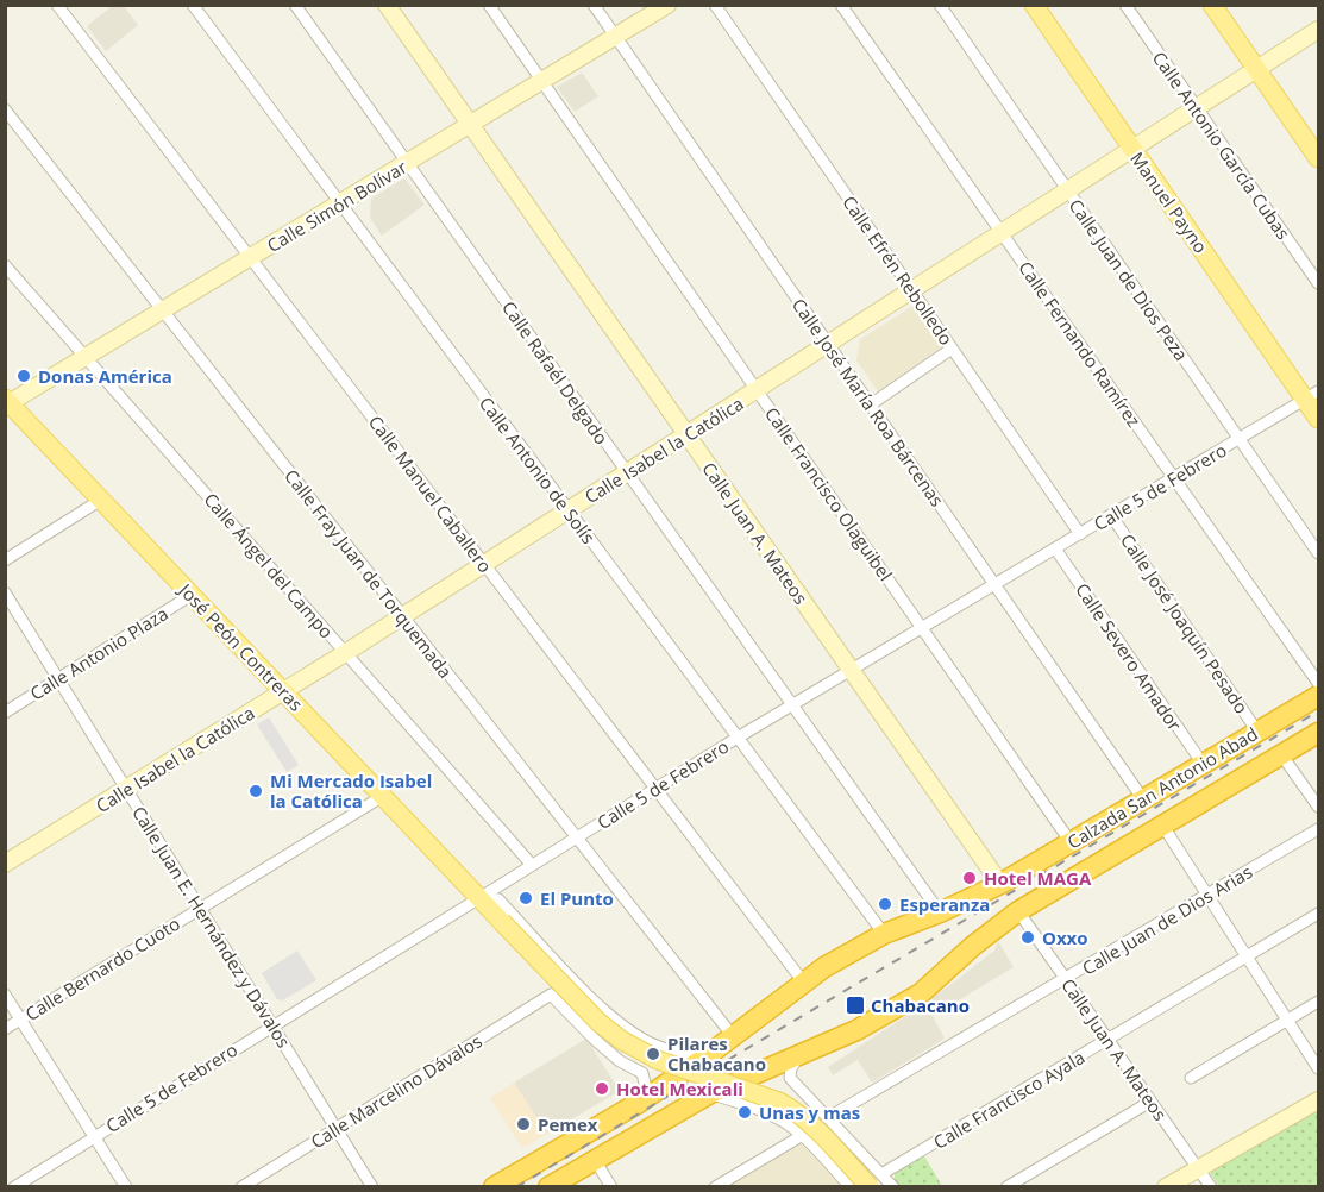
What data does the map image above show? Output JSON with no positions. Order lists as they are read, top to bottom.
{
  "streets": {
    "highway": ["Calzada San Antonio Abad"],
    "main road": ["Manuel Payno", "José Peón Contreras"],
    "street": [
      "Calle Antonio García Cubas",
      "Calle Simón Bolívar",
      "Calle Efrén Rebolledo",
      "Calle Juan de Dios Peza",
      "Calle Fernando Ramírez",
      "Calle Rafaél Delgado",
      "Calle José María Roa Bárcenas",
      "Calle Isabel la Católica",
      "Calle Antonio de Solís",
      "Calle 5 de Febrero",
      "Calle Manuel Caballero",
      "Calle Francisco Olaguibel",
      "Calle Juan A. Mateos",
      "Calle Ángel del Campo",
      "Calle Fray Juan de Torquemada",
      "Calle José Joaquín Pesado",
      "Calle Antonio Plaza",
      "Calle Severo Amador",
      "Calle Juan de Dios Arias",
      "Calle Juan E. Hernández y Dávalos",
      "Calle Bernardo Cuoto",
      "Calle Marcelino Dávalos",
      "Calle Francisco Ayala"
    ]
  },
  "crossings": [
    ["Calle Antonio García Cubas", "Calle Isabel la Católica"],
    ["Manuel Payno", "Calle Isabel la Católica"],
    ["Manuel Payno", "Calle 5 de Febrero"],
    ["Calle Simón Bolívar", "Calle Rafaél Delgado"],
    ["Calle Simón Bolívar", "Calle José María Roa Bárcenas"],
    ["Calle Simón Bolívar", "Calle Antonio de Solís"],
    ["Calle Simón Bolívar", "Calle Manuel Caballero"],
    ["Calle Simón Bolívar", "Calle Francisco Olaguibel"],
    ["Calle Simón Bolívar", "Calle Juan A. Mateos"],
    ["Calle Simón Bolívar", "Calle Ángel del Campo"],
    ["Calle Simón Bolívar", "Calle Fray Juan de Torquemada"],
    ["Calle Simón Bolívar", "José Peón Contreras"],
    ["Calle Efrén Rebolledo", "Calle Isabel la Católica"],
    ["Calle Efrén Rebolledo", "Calle 5 de Febrero"],
    ["Calle Juan de Dios Peza", "Calle Isabel la Católica"],
    ["Calle Juan de Dios Peza", "Calle 5 de Febrero"],
    ["Calle Fernando Ramírez", "Calle Isabel la Católica"],
    ["Calle Fernando Ramírez", "Calle 5 de Febrero"],
    ["Calle Rafaél Delgado", "Calle Isabel la Católica"],
    ["Calle Rafaél Delgado", "Calle 5 de Febrero"],
    ["Calle Rafaél Delgado", "Calzada San Antonio Abad"],
    ["Calle José María Roa Bárcenas", "Calle Isabel la Católica"],
    ["Calle José María Roa Bárcenas", "Calle 5 de Febrero"],
    ["Calle José María Roa Bárcenas", "Calzada San Antonio Abad"],
    ["Calle Isabel la Católica", "Calle Antonio de Solís"],
    ["Calle Isabel la Católica", "Calle Manuel Caballero"],
    ["Calle Isabel la Católica", "Calle Francisco Olaguibel"],
    ["Calle Isabel la Católica", "Calle Juan A. Mateos"],
    ["Calle Isabel la Católica", "Calle Ángel del Campo"],
    ["Calle Isabel la Católica", "Calle Fray Juan de Torquemada"],
    ["Calle Isabel la Católica", "José Peón Contreras"],
    ["Calle Isabel la Católica", "Calle Juan E. Hernández y Dávalos"],
    ["Calle Antonio de Solís", "Calle 5 de Febrero"],
    ["Calle Antonio de Solís", "Calzada San Antonio Abad"],
    ["Calle 5 de Febrero", "Calle Manuel Caballero"],
    ["Calle 5 de Febrero", "Calle Francisco Olaguibel"],
    ["Calle 5 de Febrero", "Calle Juan A. Mateos"],
    ["Calle 5 de Febrero", "Calle Ángel del Campo"],
    ["Calle 5 de Febrero", "Calle Fray Juan de Torquemada"],
    ["Calle 5 de Febrero", "Calle José Joaquín Pesado"],
    ["Calle 5 de Febrero", "José Peón Contreras"],
    ["Calle 5 de Febrero", "Calle Severo Amador"],
    ["Calle 5 de Febrero", "Calle Juan E. Hernández y Dávalos"],
    ["Calle Manuel Caballero", "Calzada San Antonio Abad"],
    ["Calle Francisco Olaguibel", "Calzada San Antonio Abad"],
    ["Calle Juan A. Mateos", "Calzada San Antonio Abad"],
    ["Calle Juan A. Mateos", "Calle Juan de Dios Arias"],
    ["Calle Juan A. Mateos", "Calle Francisco Ayala"],
    ["Calle Fray Juan de Torquemada", "Calzada San Antonio Abad"],
    ["Calle José Joaquín Pesado", "Calzada San Antonio Abad"],
    ["José Peón Contreras", "Calle Antonio Plaza"],
    ["José Peón Contreras", "Calzada San Antonio Abad"],
    ["José Peón Contreras", "Calle Bernardo Cuoto"],
    ["José Peón Contreras", "Calle Francisco Ayala"],
    ["Calle Antonio Plaza", "Calle Juan E. Hernández y Dávalos"],
    ["Calle Severo Amador", "Calzada San Antonio Abad"],
    ["Calzada San Antonio Abad", "Calle Marcelino Dávalos"],
    ["Calle Juan E. Hernández y Dávalos", "Calle Bernardo Cuoto"],
    ["Calle Juan E. Hernández y Dávalos", "Calle Marcelino Dávalos"]
  ],
  "places": {
    "other": [
      "Donas América",
      "Mi Mercado Isabel la Católica",
      "Hotel MAGA",
      "El Punto",
      "Esperanza",
      "Oxxo",
      "Pilares Chabacano",
      "Hotel Mexicali",
      "Unas y mas",
      "Pemex"
    ],
    "transit": ["Chabacano"]
  }
}
